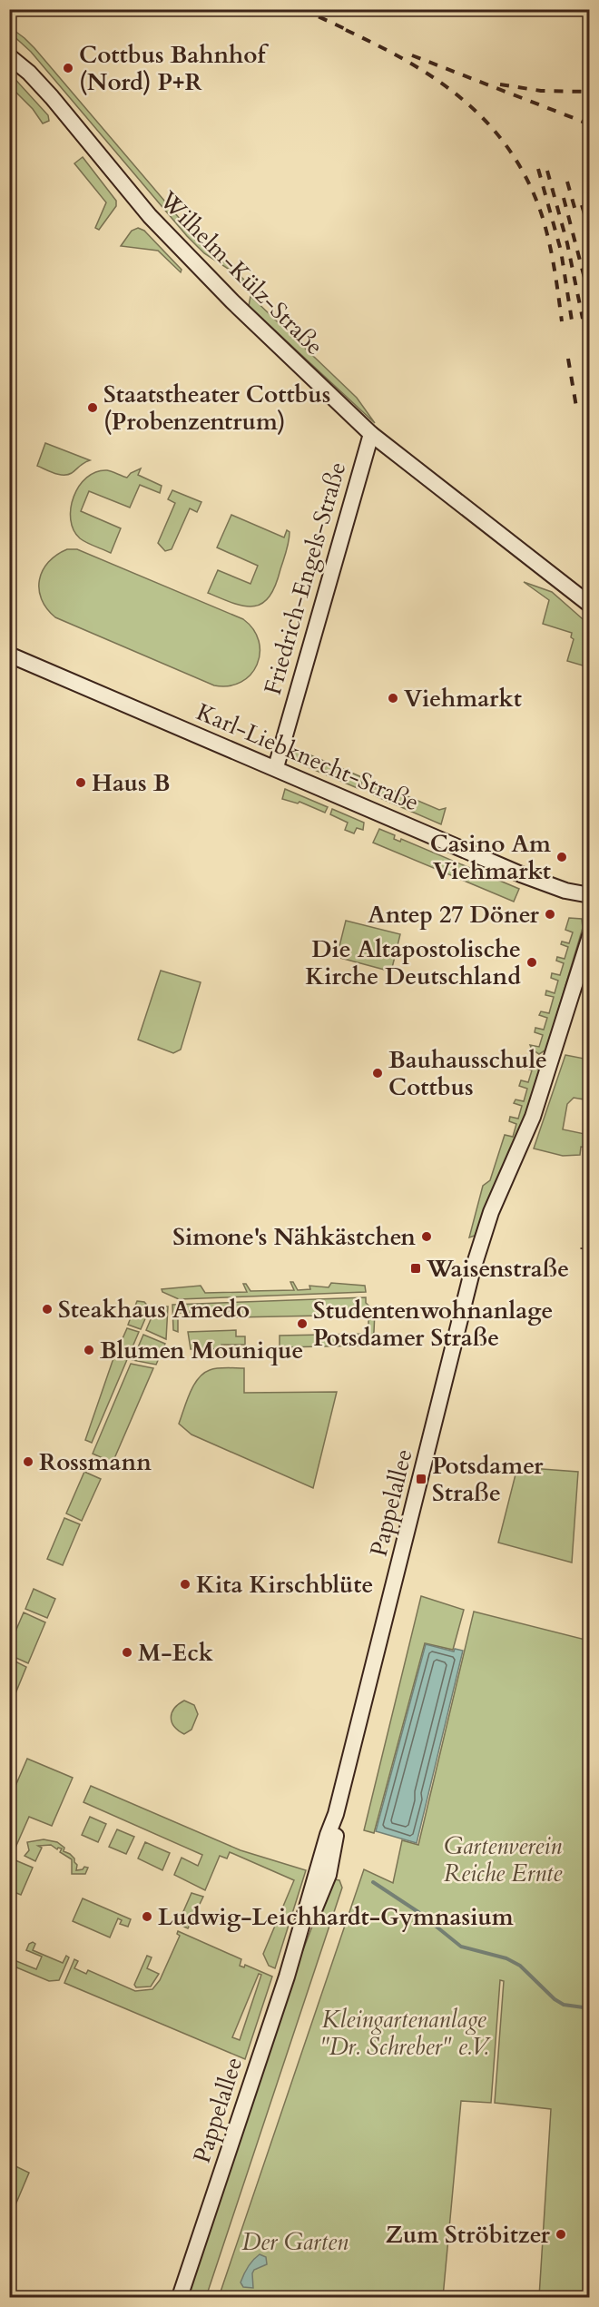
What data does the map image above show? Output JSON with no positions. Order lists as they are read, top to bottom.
{
  "streets": {
    "main road": [
      "Wilhelm-Külz-Straße",
      "Friedrich-Engels-Straße",
      "Karl-Liebknecht-Straße",
      "Pappelallee"
    ]
  },
  "crossings": [
    ["Wilhelm-Külz-Straße", "Friedrich-Engels-Straße"],
    ["Friedrich-Engels-Straße", "Karl-Liebknecht-Straße"]
  ],
  "parks": ["Gartenverein Reiche Ernte", "Kleingartenanlage \"Dr. Schreber\" e.V.", "Der Garten"],
  "places": {
    "other": [
      "Cottbus Bahnhof (Nord) P+R",
      "Staatstheater Cottbus (Probenzentrum)",
      "Viehmarkt",
      "Haus B",
      "Casino Am Viehmarkt",
      "Antep 27 Döner",
      "Die Altapostolische Kirche Deutschland",
      "Bauhausschule Cottbus",
      "Simone's Nähkästchen",
      "Steakhaus Amedo",
      "Studentenwohnanlage Potsdamer Straße",
      "Blumen Mounique",
      "Rossmann",
      "Kita Kirschblüte",
      "M-Eck",
      "Ludwig-Leichhardt-Gymnasium",
      "Zum Ströbitzer"
    ],
    "transit": ["Waisenstraße", "Potsdamer Straße"]
  }
}
